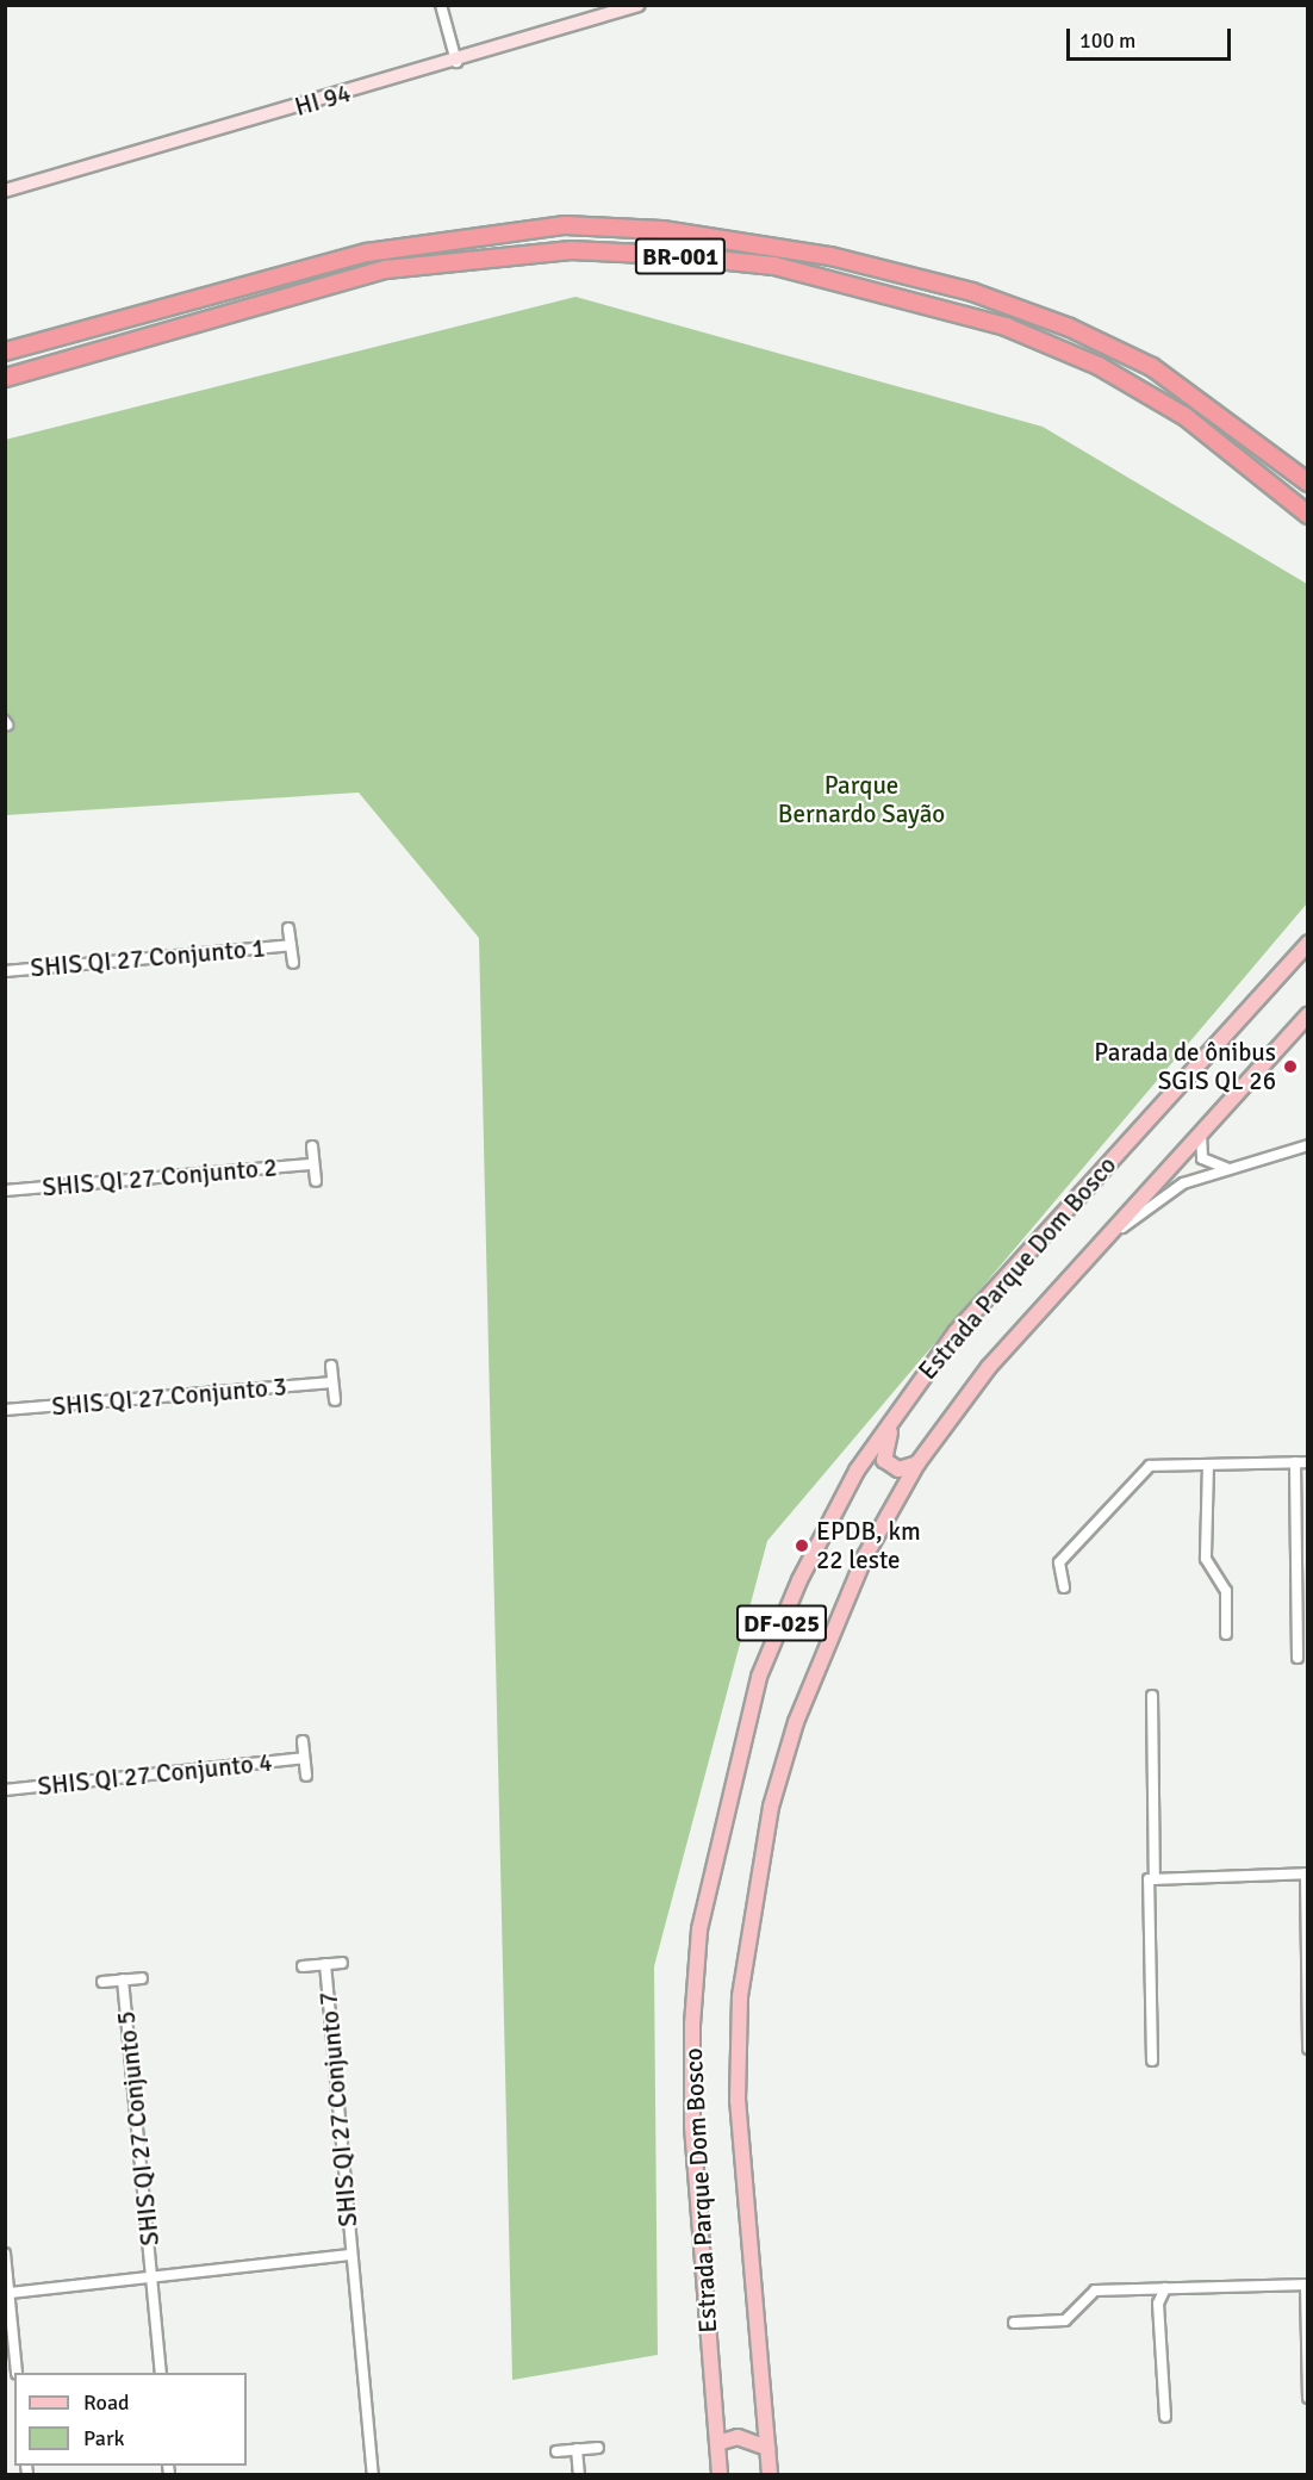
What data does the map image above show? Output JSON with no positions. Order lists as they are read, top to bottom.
{
  "streets": {
    "highway": ["BR-001"],
    "main road": ["Estrada Parque Dom Bosco", "DF-025"],
    "street": [
      "HI 94",
      "SHIS QI 27 Conjunto 1",
      "SHIS QI 27 Conjunto 2",
      "SHIS QI 27 Conjunto 3",
      "SHIS QI 27 Conjunto 4",
      "SHIS QI 27 Conjunto 7",
      "SHIS QI 27 Conjunto 5"
    ]
  },
  "parks": ["Parque Bernardo Sayão"],
  "places": ["Parada de ônibus SGIS QL 26", "EPDB, km 22 leste"],
  "legend": ["Road", "Park"],
  "scale_bar": "100 m"
}
